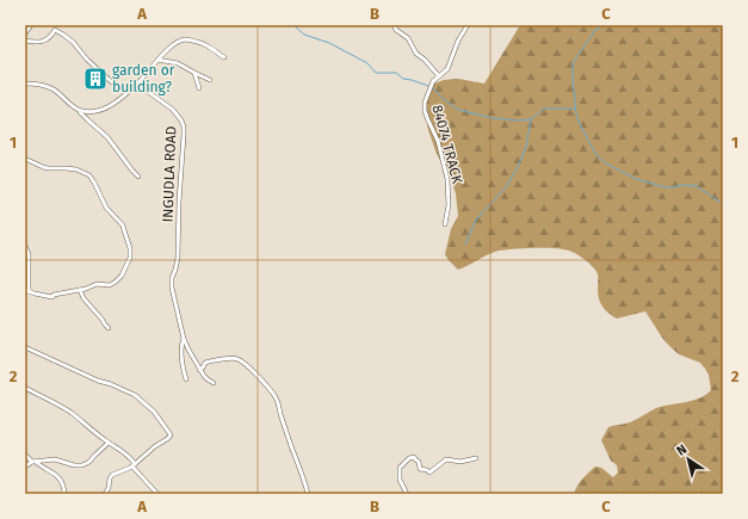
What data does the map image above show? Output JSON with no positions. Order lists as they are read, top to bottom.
{
  "streets": {
    "street": ["84074 TRACK", "INGUDLA ROAD"]
  },
  "places": {
    "building": ["garden or building?"]
  },
  "north": "top left",
  "grid": {
    "columns": ["A", "B", "C"],
    "rows": ["1", "2"]
  }
}
